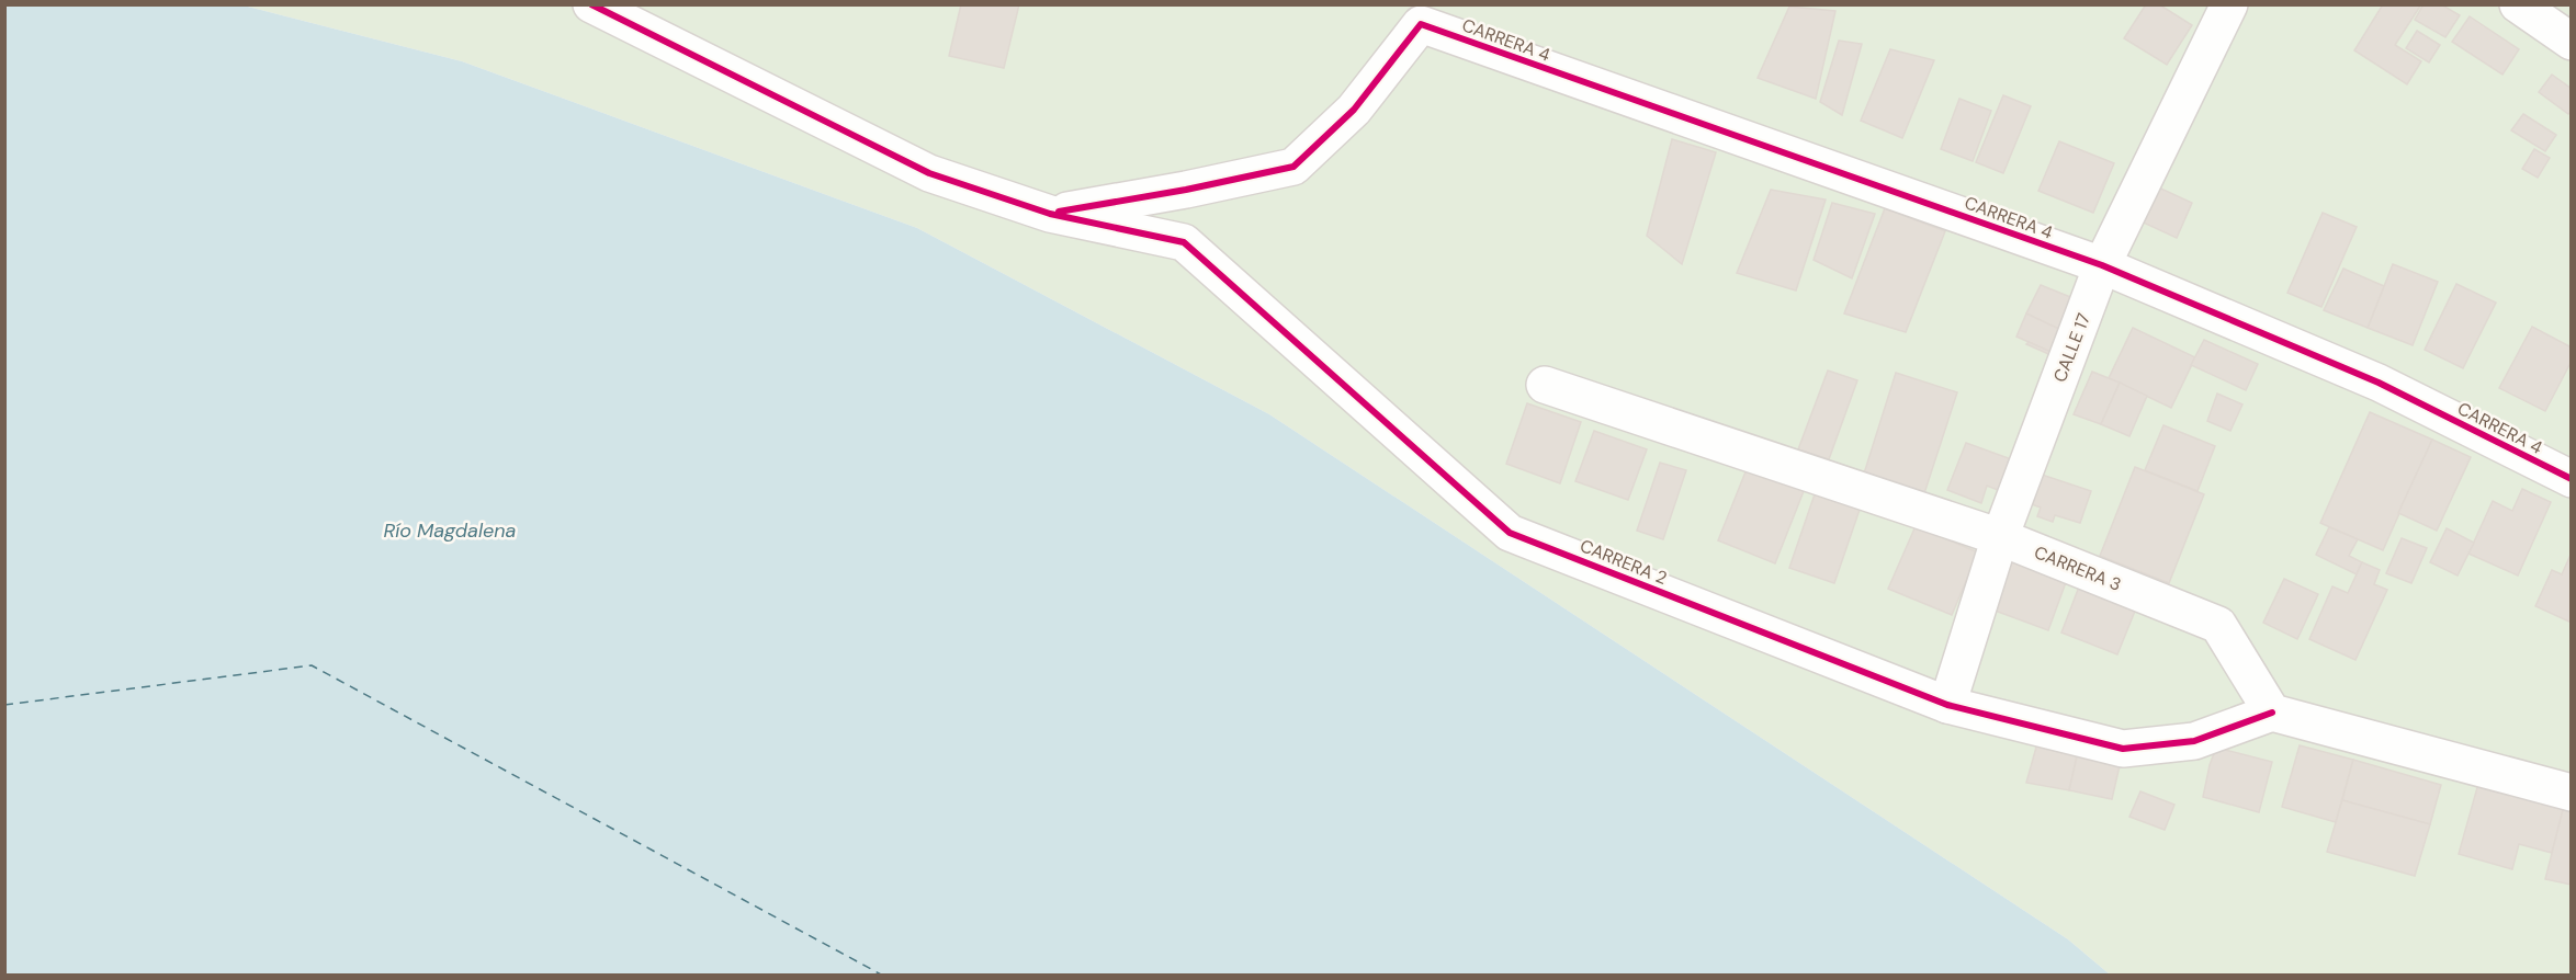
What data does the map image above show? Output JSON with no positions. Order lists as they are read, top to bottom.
{
  "streets": {
    "street": [
      "CARRERA 4",
      "CALLE 17",
      "CARRERA 2",
      "CARRERA 3"
    ]
  },
  "crossings": [
    ["CARRERA 4", "CALLE 17"],
    ["CARRERA 4", "CARRERA 2"],
    ["CALLE 17", "CARRERA 2"],
    ["CALLE 17", "CARRERA 3"],
    ["CARRERA 2", "CARRERA 3"]
  ],
  "water": ["Río Magdalena"]
}
